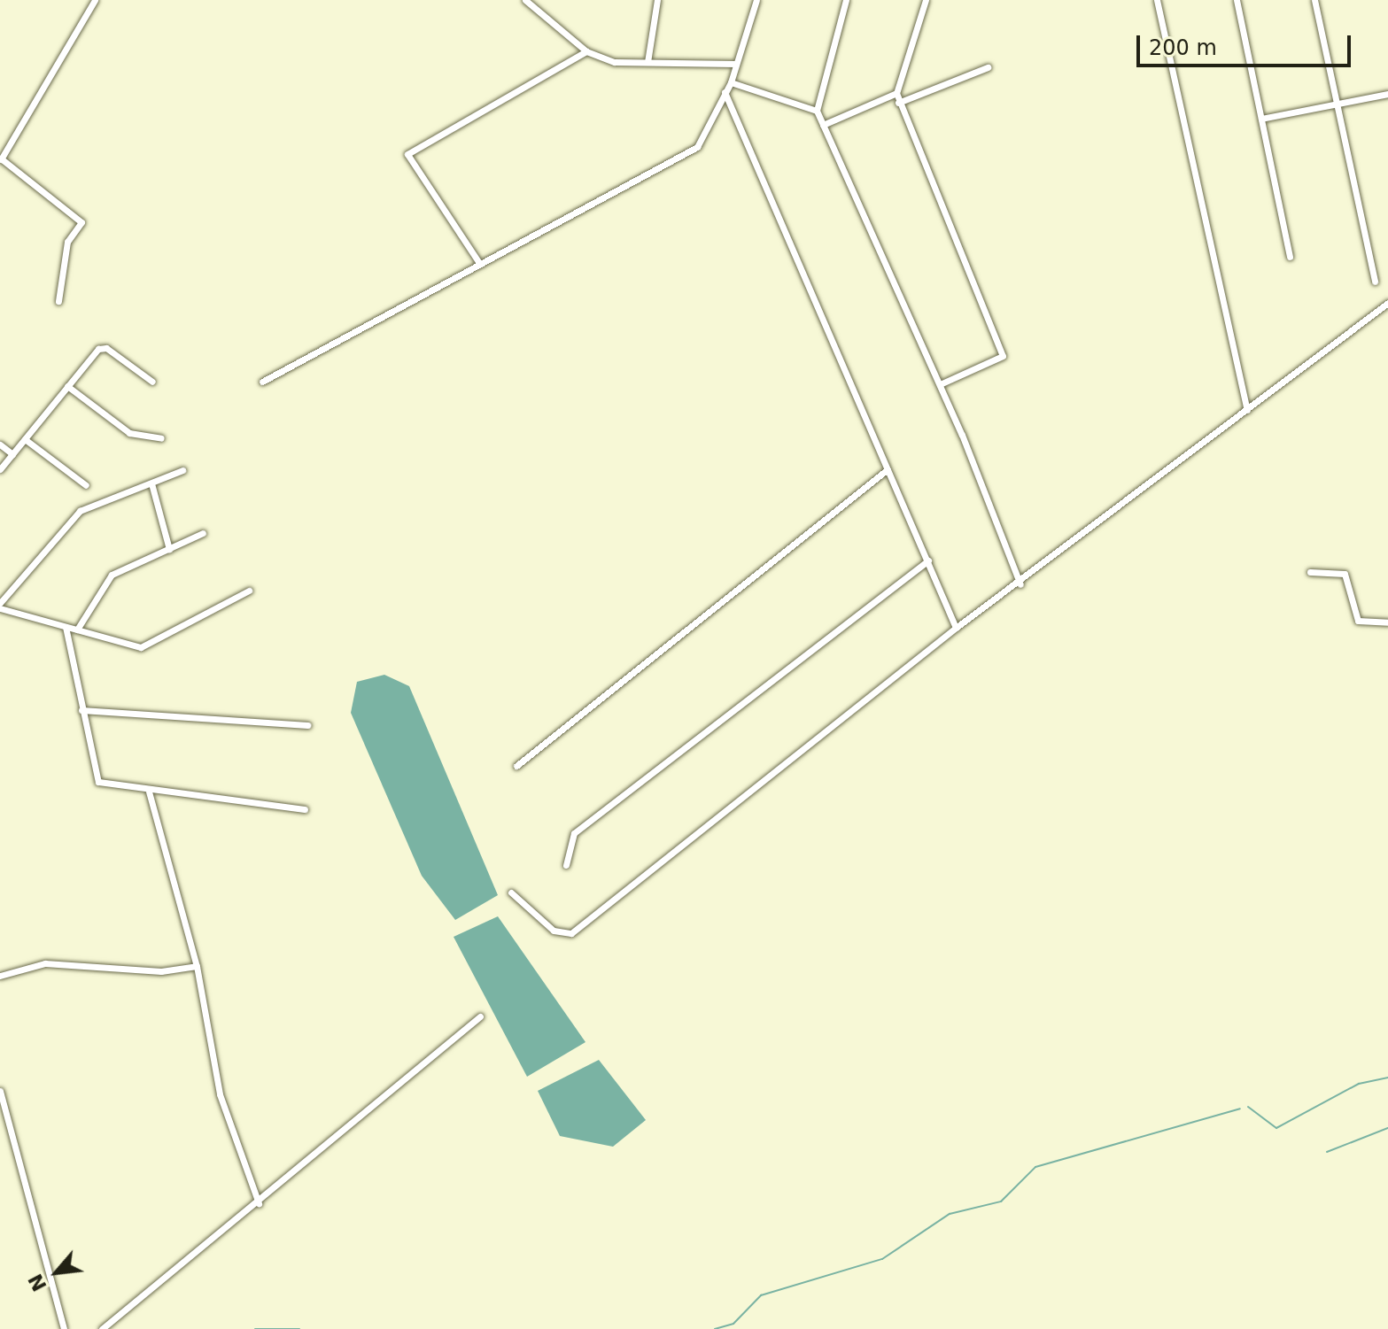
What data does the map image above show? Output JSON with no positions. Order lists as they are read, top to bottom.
{
  "scale_bar": "200 m",
  "north": "bottom left"
}
